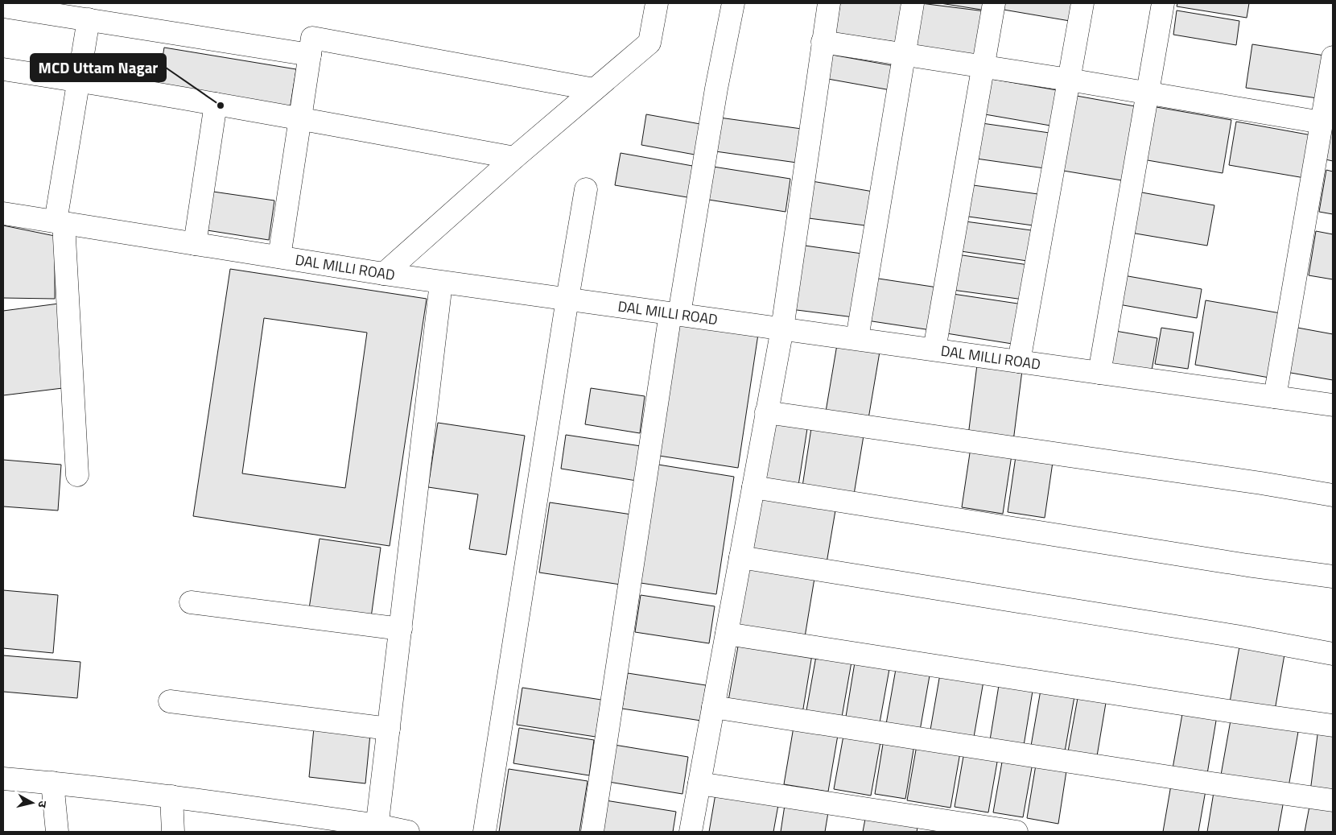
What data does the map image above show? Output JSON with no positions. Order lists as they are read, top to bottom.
{
  "streets": {
    "street": ["DAL MILLI ROAD"]
  },
  "places": ["MCD Uttam Nagar"],
  "north": "right"
}
